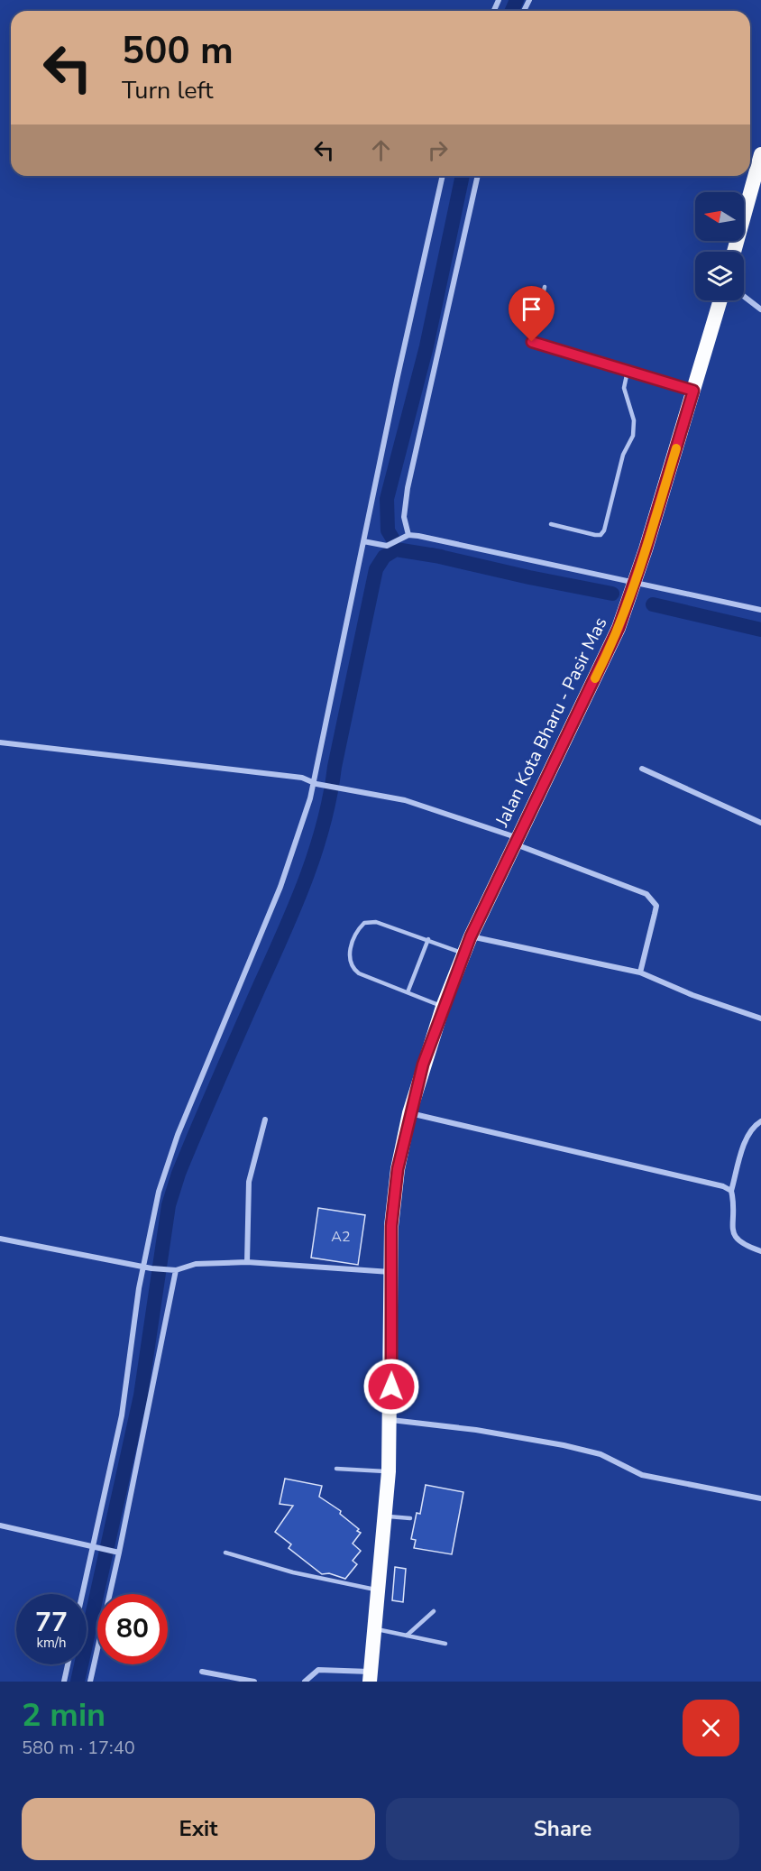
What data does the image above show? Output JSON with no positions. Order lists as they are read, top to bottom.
{
  "streets": {
    "highway": ["Jalan Kota Bharu - Pasir Mas"]
  },
  "house_numbers": ["A2"],
  "north": "left",
  "page": {
    "turn": ["500 m", "Turn left"],
    "speed": "77 km/h",
    "limit": "80",
    "heading": ["2 min", "580 m · 17:40"],
    "buttons": ["Exit", "Share"]
  }
}
